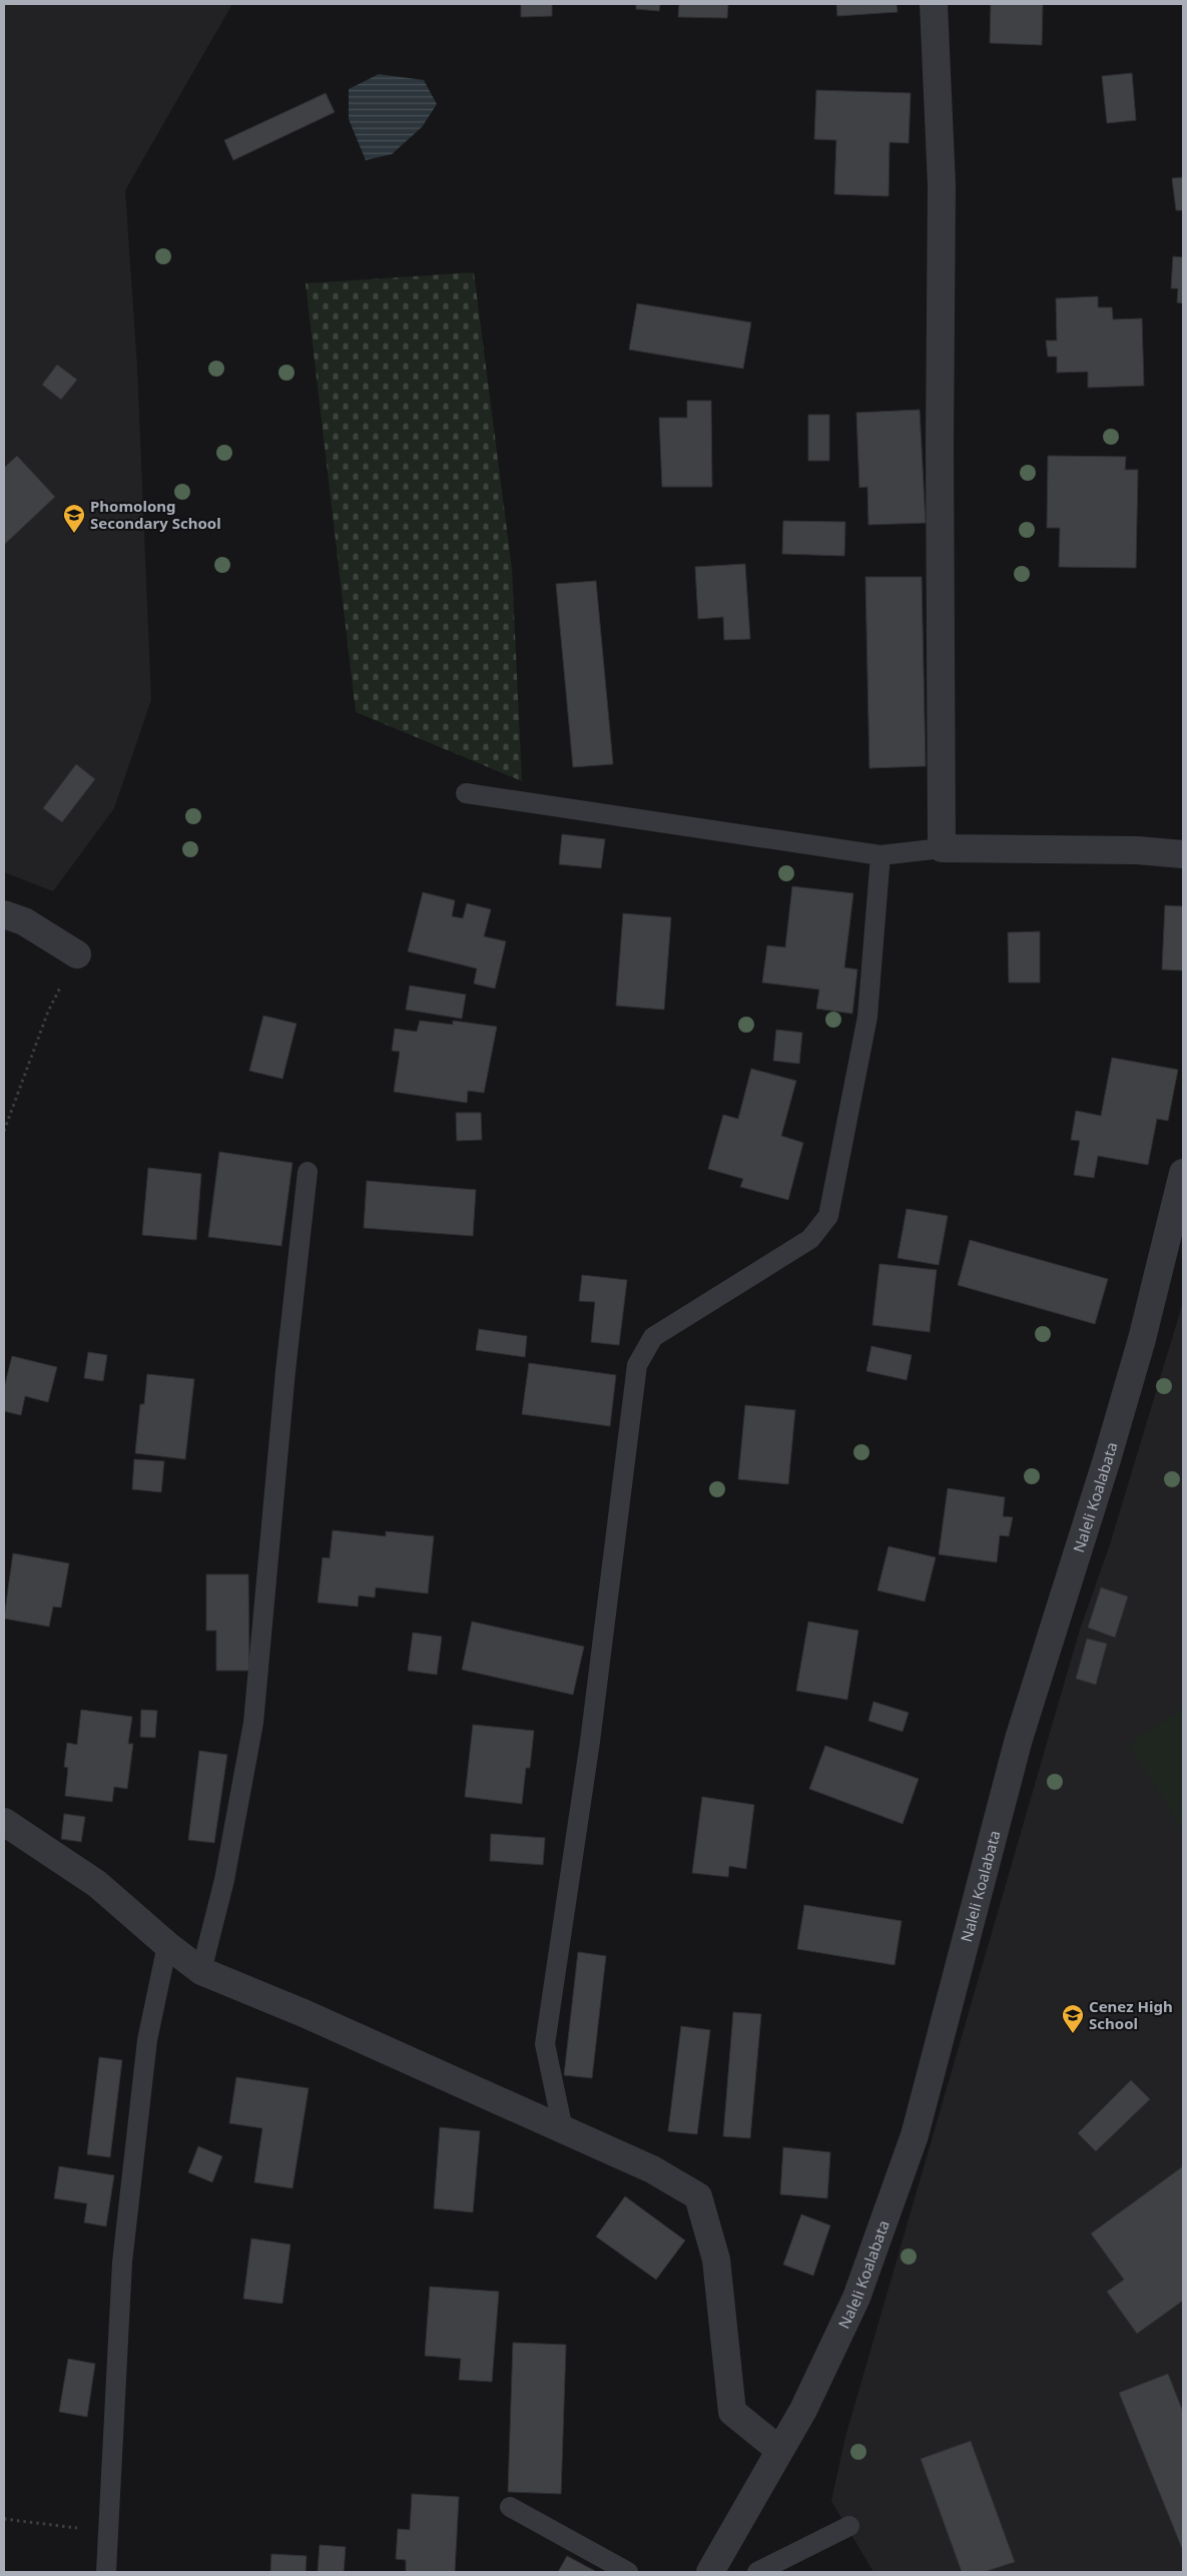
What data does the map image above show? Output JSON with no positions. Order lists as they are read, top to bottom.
{
  "streets": {
    "street": ["Naleli Koalabata"]
  },
  "places": {
    "school or university": ["Phomolong Secondary School", "Cenez High School"]
  }
}
